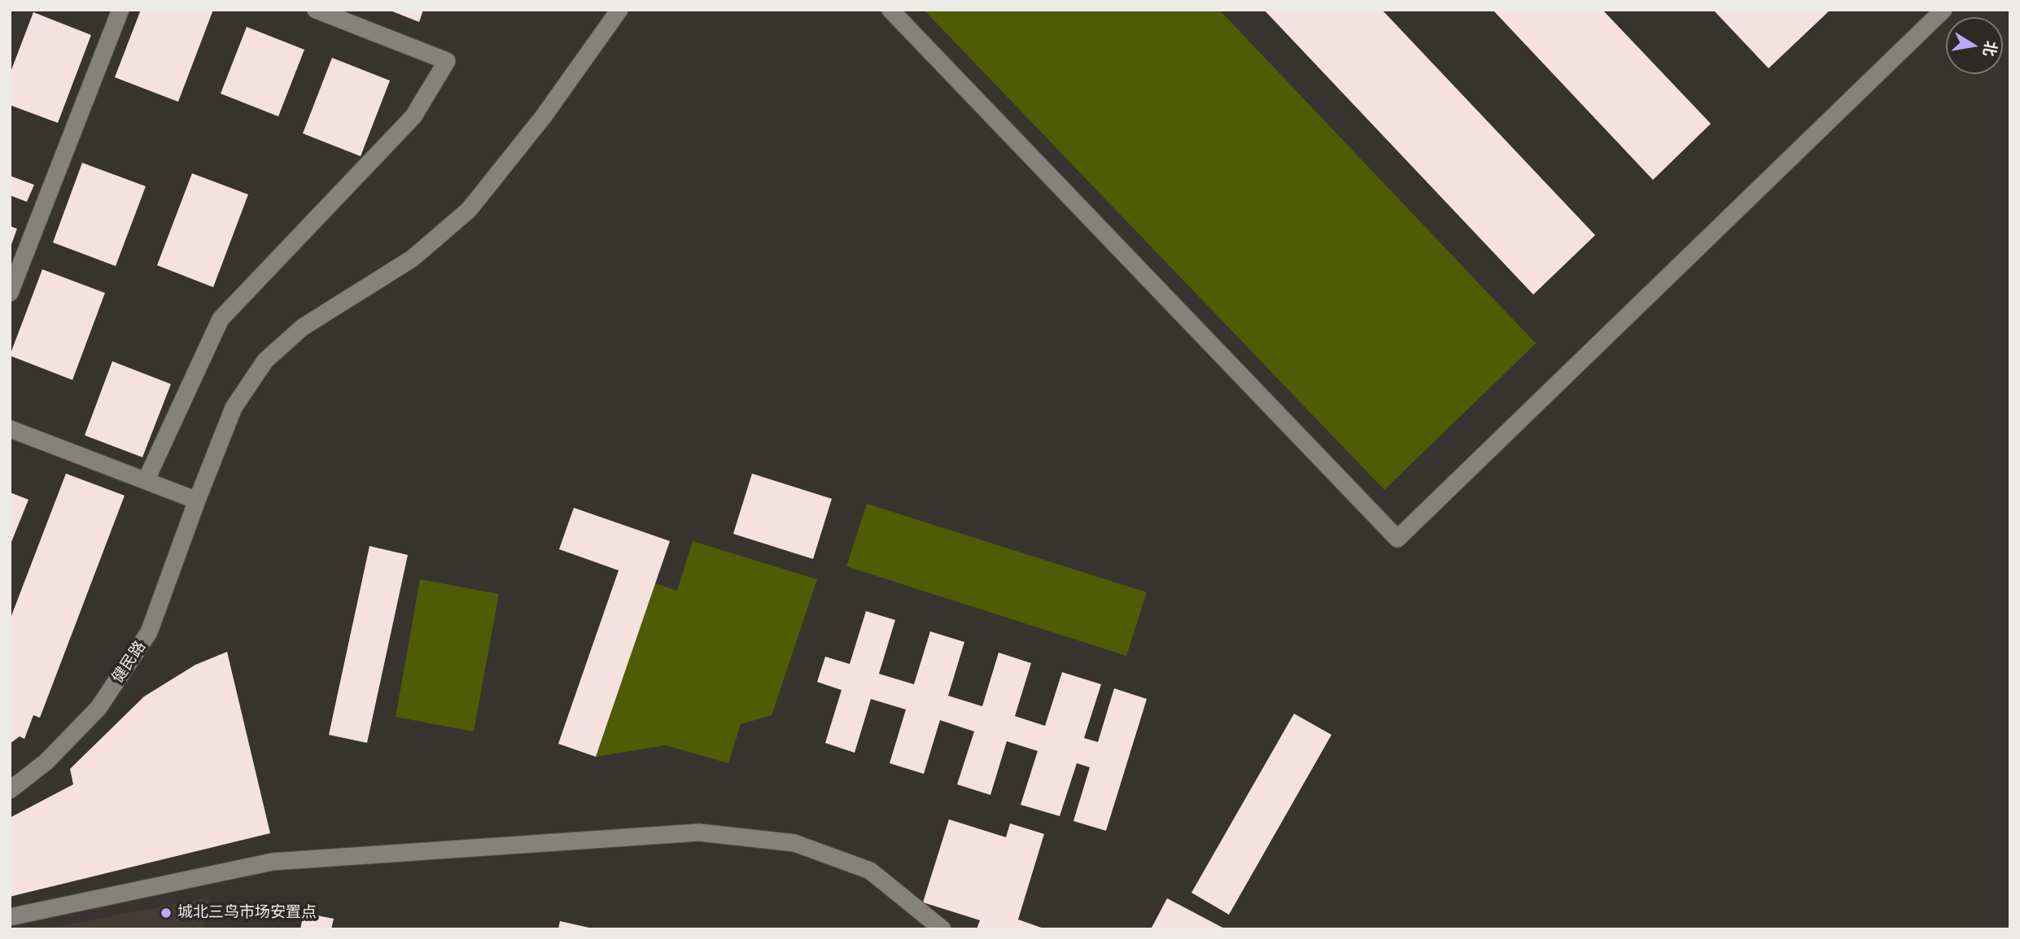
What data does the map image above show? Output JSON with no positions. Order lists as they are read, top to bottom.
{
  "streets": {
    "street": ["健民路"]
  },
  "places": ["城北三鸟市场安置点"],
  "north": "right"
}
